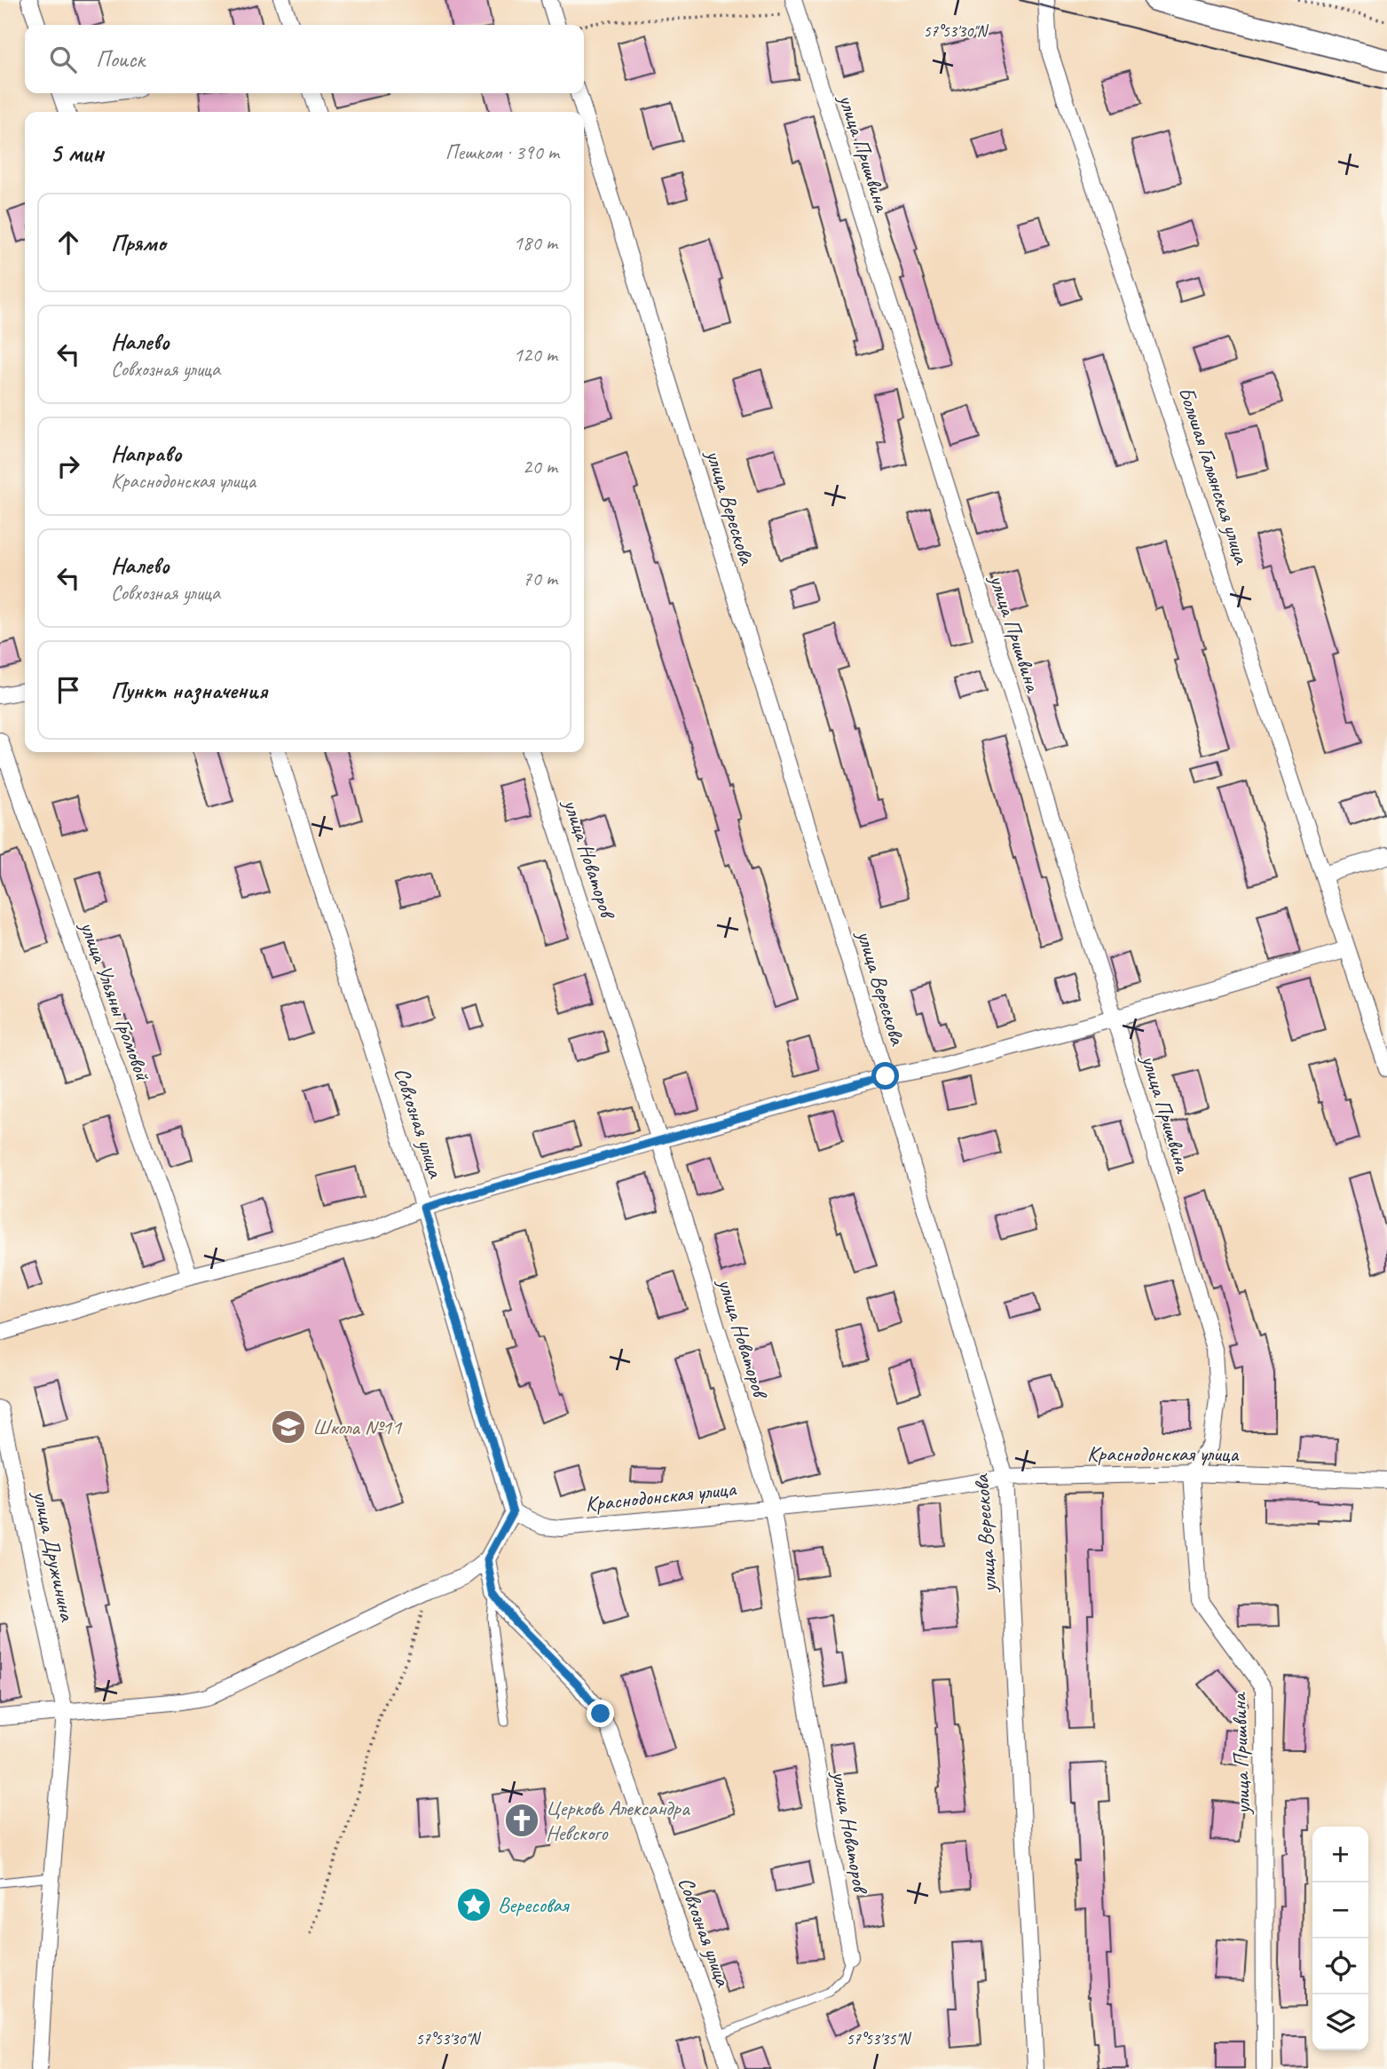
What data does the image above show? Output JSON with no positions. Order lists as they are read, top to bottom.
{
  "streets": {
    "street": [
      "улица Пришвина",
      "Большая Гальянская улица",
      "улица Верескова",
      "улица Новаторов",
      "улица Ульяны Громовой",
      "Совхозная улица",
      "Краснодонская улица",
      "улица Дружинина"
    ]
  },
  "crossings": [
    ["улица Пришвина", "Краснодонская улица"],
    ["улица Верескова", "Краснодонская улица"],
    ["улица Новаторов", "Краснодонская улица"],
    ["Совхозная улица", "Краснодонская улица"]
  ],
  "places": {
    "school or university": ["Школа №11"],
    "church": ["Церковь Александра Невского"],
    "place": ["Вересовая"]
  },
  "page": {
    "search": "Поиск",
    "heading": ["5 мин", "Пешком · 390 m"],
    "list": [
      ["Прямо", "180 m"],
      ["Налево", "Совхозная улица", "120 m"],
      ["Направо", "Краснодонская улица", "20 m"],
      ["Налево", "Совхозная улица", "70 m"],
      "Пункт назначения"
    ],
    "map_buttons": ["+", "−"]
  },
  "coordinates": ["57°53'30\"N", "57°53'35\"N"]
}
